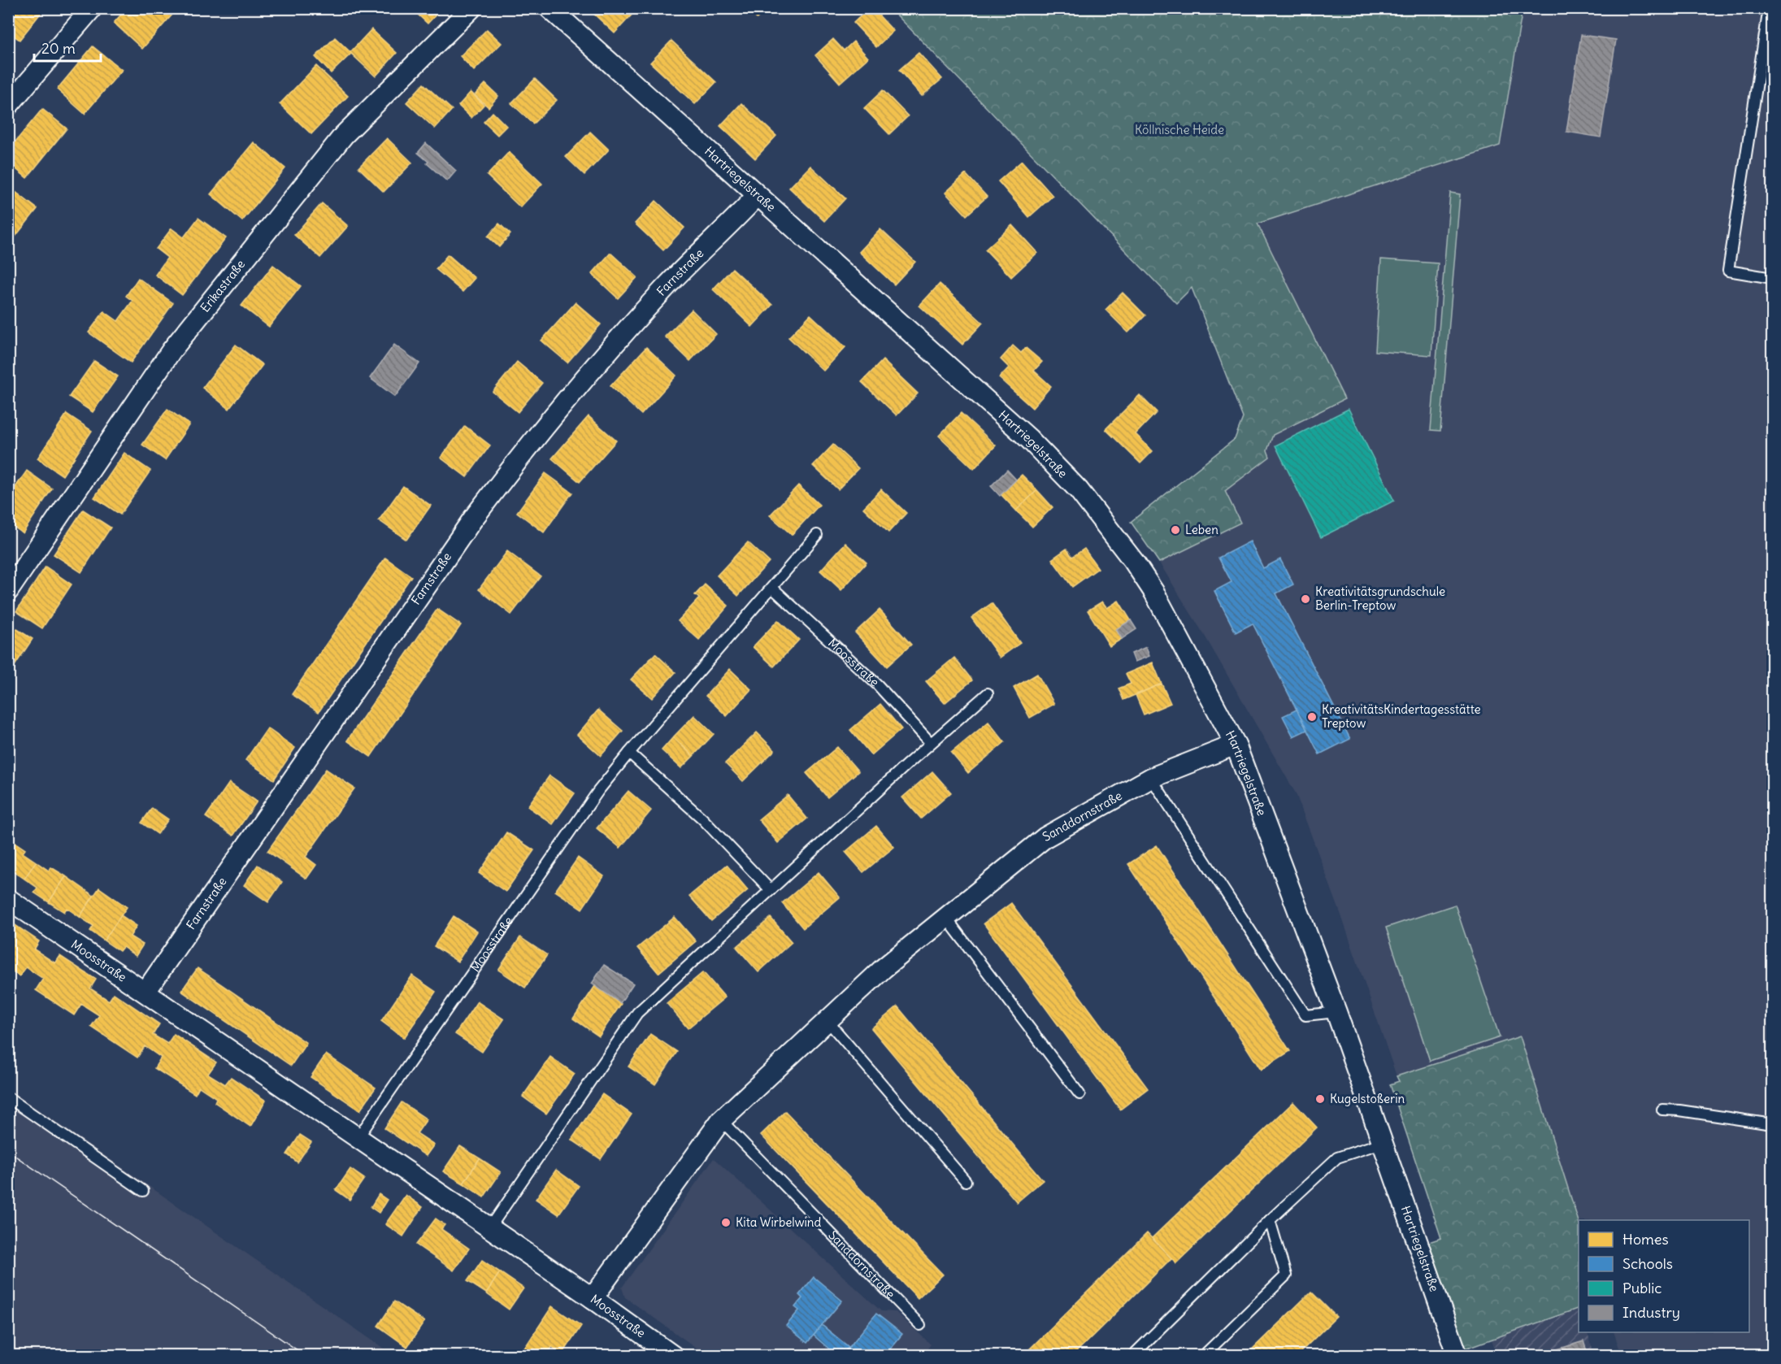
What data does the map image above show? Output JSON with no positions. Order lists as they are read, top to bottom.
{
  "streets": {
    "street": [
      "Hartriegelstraße",
      "Farnstraße",
      "Erikastraße",
      "Moosstraße",
      "Sanddornstraße"
    ]
  },
  "crossings": [
    ["Hartriegelstraße", "Farnstraße"],
    ["Hartriegelstraße", "Sanddornstraße"],
    ["Farnstraße", "Moosstraße"],
    ["Moosstraße", "Sanddornstraße"]
  ],
  "parks": ["Köllnische Heide"],
  "places": [
    "Leben",
    "Kreativitätsgrundschule Berlin-Treptow",
    "KreativitätsKindertagesstätte Treptow",
    "Kugelstoßerin",
    "Kita Wirbelwind"
  ],
  "legend": [
    "Homes",
    "Schools",
    "Public",
    "Industry"
  ],
  "scale_bar": "20 m"
}
